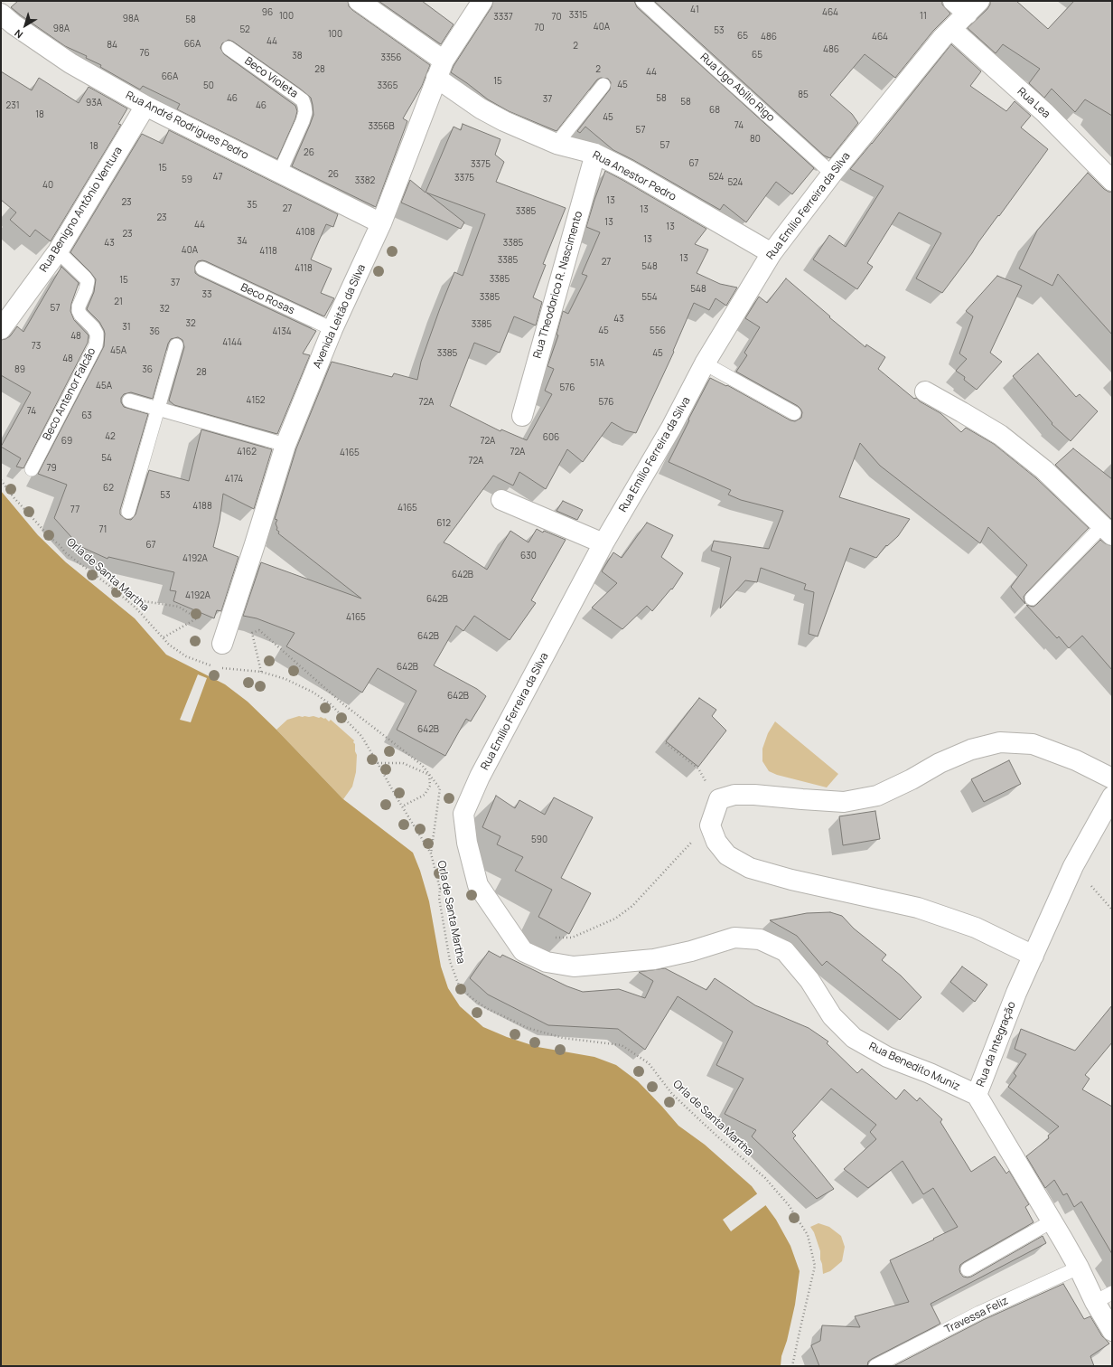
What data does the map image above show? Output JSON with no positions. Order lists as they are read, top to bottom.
{
  "streets": {
    "street": [
      "Rua Lea",
      "Rua André Rodrigues Pedro",
      "Rua Anestor Pedro",
      "Rua Emílio Ferreira da Silva",
      "Rua Benigno Antônio Ventura",
      "Rua Theodorico R. Nascimento",
      "Avenida Leitão da Silva",
      "Rua da Integração",
      "Rua Benedito Muniz"
    ],
    "lane": [
      "Beco Violeta",
      "Rua Ugo Abílio Rigo",
      "Beco Rosas",
      "Beco Antenor Falcão",
      "Travessa Feliz"
    ],
    "path": ["Orla de Santa Martha"]
  },
  "crossings": [
    ["Beco Violeta", "Rua André Rodrigues Pedro"],
    ["Rua Ugo Abílio Rigo", "Rua Emílio Ferreira da Silva"],
    ["Rua Lea", "Rua Emílio Ferreira da Silva"],
    ["Rua André Rodrigues Pedro", "Rua Benigno Antônio Ventura"],
    ["Rua André Rodrigues Pedro", "Avenida Leitão da Silva"],
    ["Rua Anestor Pedro", "Rua Emílio Ferreira da Silva"],
    ["Rua Anestor Pedro", "Rua Theodorico R. Nascimento"],
    ["Rua Anestor Pedro", "Avenida Leitão da Silva"],
    ["Rua Emílio Ferreira da Silva", "Rua Benedito Muniz"],
    ["Rua Benigno Antônio Ventura", "Beco Antenor Falcão"],
    ["Beco Rosas", "Avenida Leitão da Silva"],
    ["Rua da Integração", "Rua Benedito Muniz"]
  ],
  "house_numbers": [
    "41",
    "96",
    "464",
    "3315",
    "100",
    "11",
    "3337",
    "70",
    "98A",
    "58",
    "40A",
    "70",
    "98A",
    "52",
    "53",
    "100",
    "65",
    "486",
    "464",
    "44",
    "66A",
    "84",
    "2",
    "486",
    "76",
    "65",
    "38",
    "3356",
    "28",
    "2",
    "44",
    "66A",
    "15",
    "45",
    "50",
    "3365",
    "85",
    "46",
    "58",
    "37",
    "58",
    "93A",
    "231",
    "46",
    "68",
    "18",
    "45",
    "74",
    "3356B",
    "57",
    "80",
    "57",
    "18",
    "26",
    "67",
    "3375",
    "15",
    "26",
    "47",
    "524",
    "3375",
    "59",
    "3382",
    "524",
    "40",
    "13",
    "23",
    "35",
    "27",
    "13",
    "3385",
    "23",
    "13",
    "44",
    "13",
    "4108",
    "23",
    "13",
    "34",
    "43",
    "3385",
    "40A",
    "4118",
    "13",
    "3385",
    "27",
    "548",
    "4118",
    "3385",
    "15",
    "37",
    "548",
    "33",
    "3385",
    "554",
    "21",
    "57",
    "32",
    "43",
    "32",
    "3385",
    "31",
    "45",
    "556",
    "36",
    "4134",
    "48",
    "4144",
    "73",
    "45A",
    "3385",
    "45",
    "48",
    "51A",
    "89",
    "36",
    "28",
    "45A",
    "576",
    "4152",
    "72A",
    "576",
    "74",
    "63",
    "42",
    "606",
    "69",
    "72A",
    "4162",
    "72A",
    "4165",
    "54",
    "72A",
    "79",
    "4174",
    "62",
    "53",
    "4188",
    "4165",
    "77",
    "612",
    "71",
    "67",
    "630",
    "4192A",
    "642B",
    "4192A",
    "642B",
    "4165",
    "642B",
    "642B",
    "642B",
    "642B",
    "590"
  ],
  "north": "bottom left"
}
